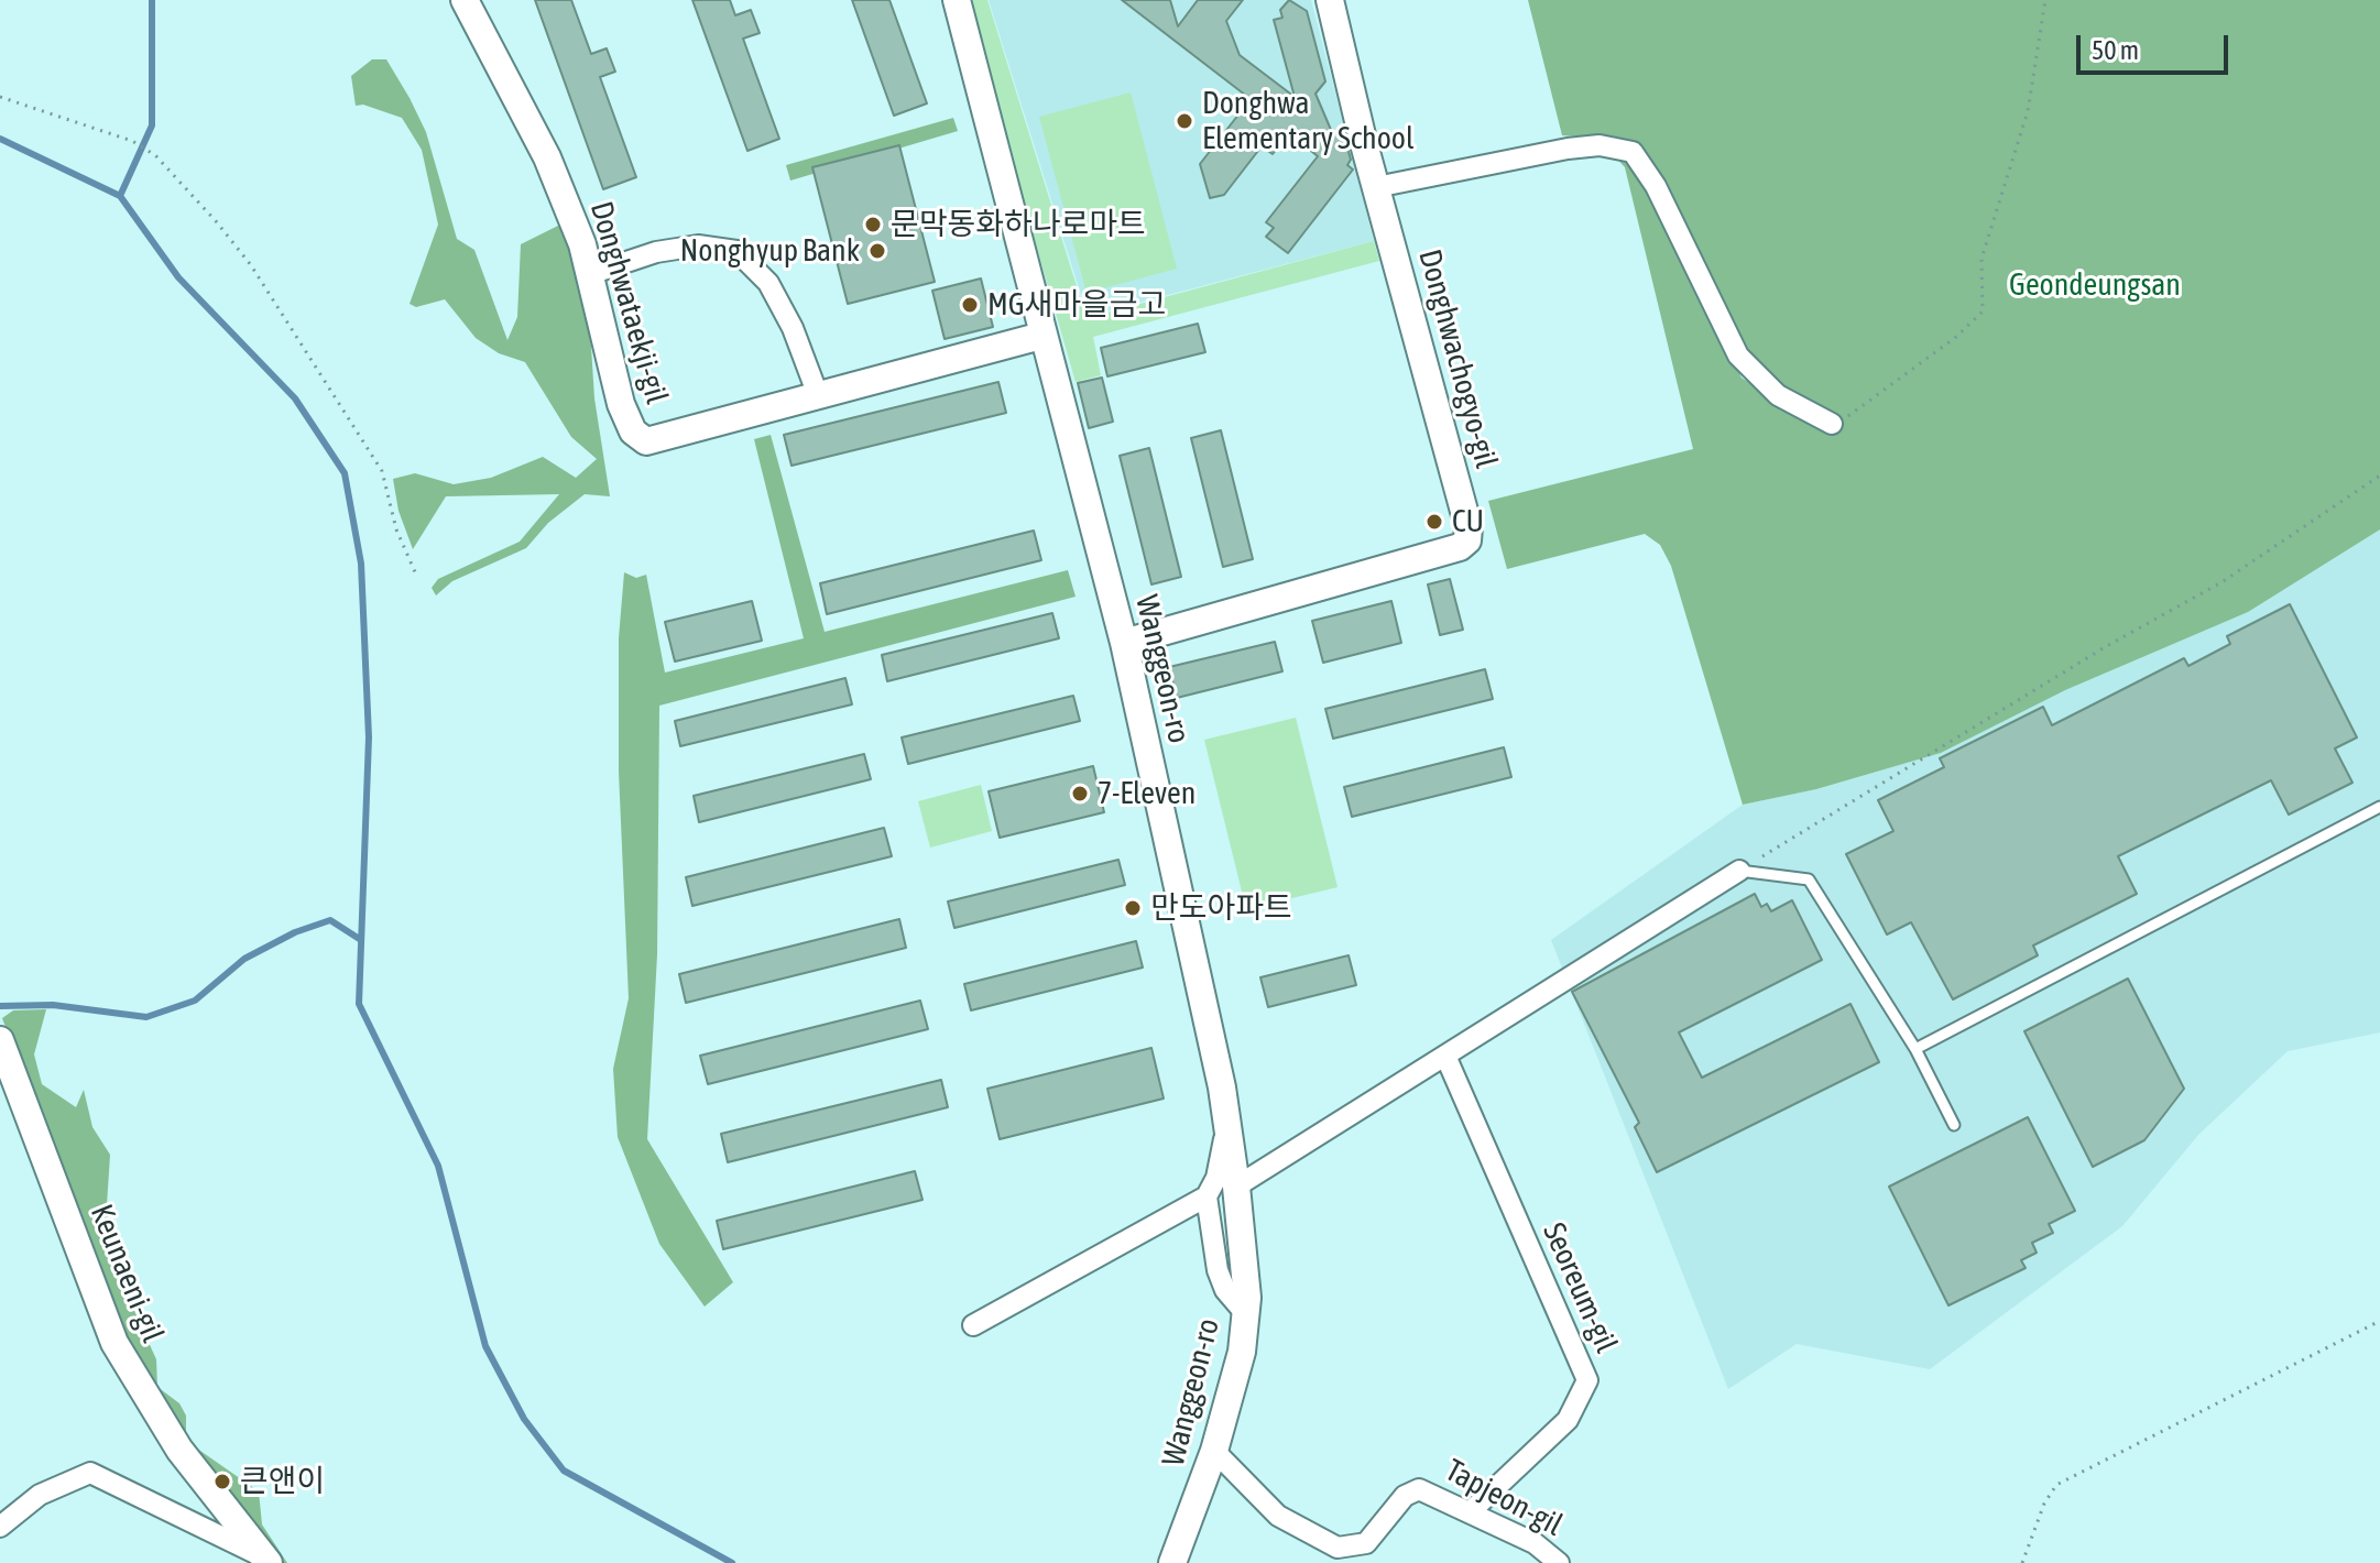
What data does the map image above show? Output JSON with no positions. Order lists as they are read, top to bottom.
{
  "streets": {
    "street": [
      "Donghwataekji-gil",
      "Donghwachogyo-gil",
      "Wanggeon-ro",
      "Keunaeni-gil",
      "Seoreum-gil",
      "Tapjeon-gil"
    ]
  },
  "crossings": [
    ["Donghwataekji-gil", "Wanggeon-ro"],
    ["Donghwachogyo-gil", "Wanggeon-ro"],
    ["Wanggeon-ro", "Tapjeon-gil"],
    ["Seoreum-gil", "Tapjeon-gil"]
  ],
  "parks": ["Geondeungsan"],
  "places": [
    "Donghwa Elementary School",
    "문막동화하나로마트",
    "Nonghyup Bank",
    "MG새마을금고",
    "CU",
    "7-Eleven",
    "만도아파트",
    "큰앤이"
  ],
  "scale_bar": "50 m"
}
